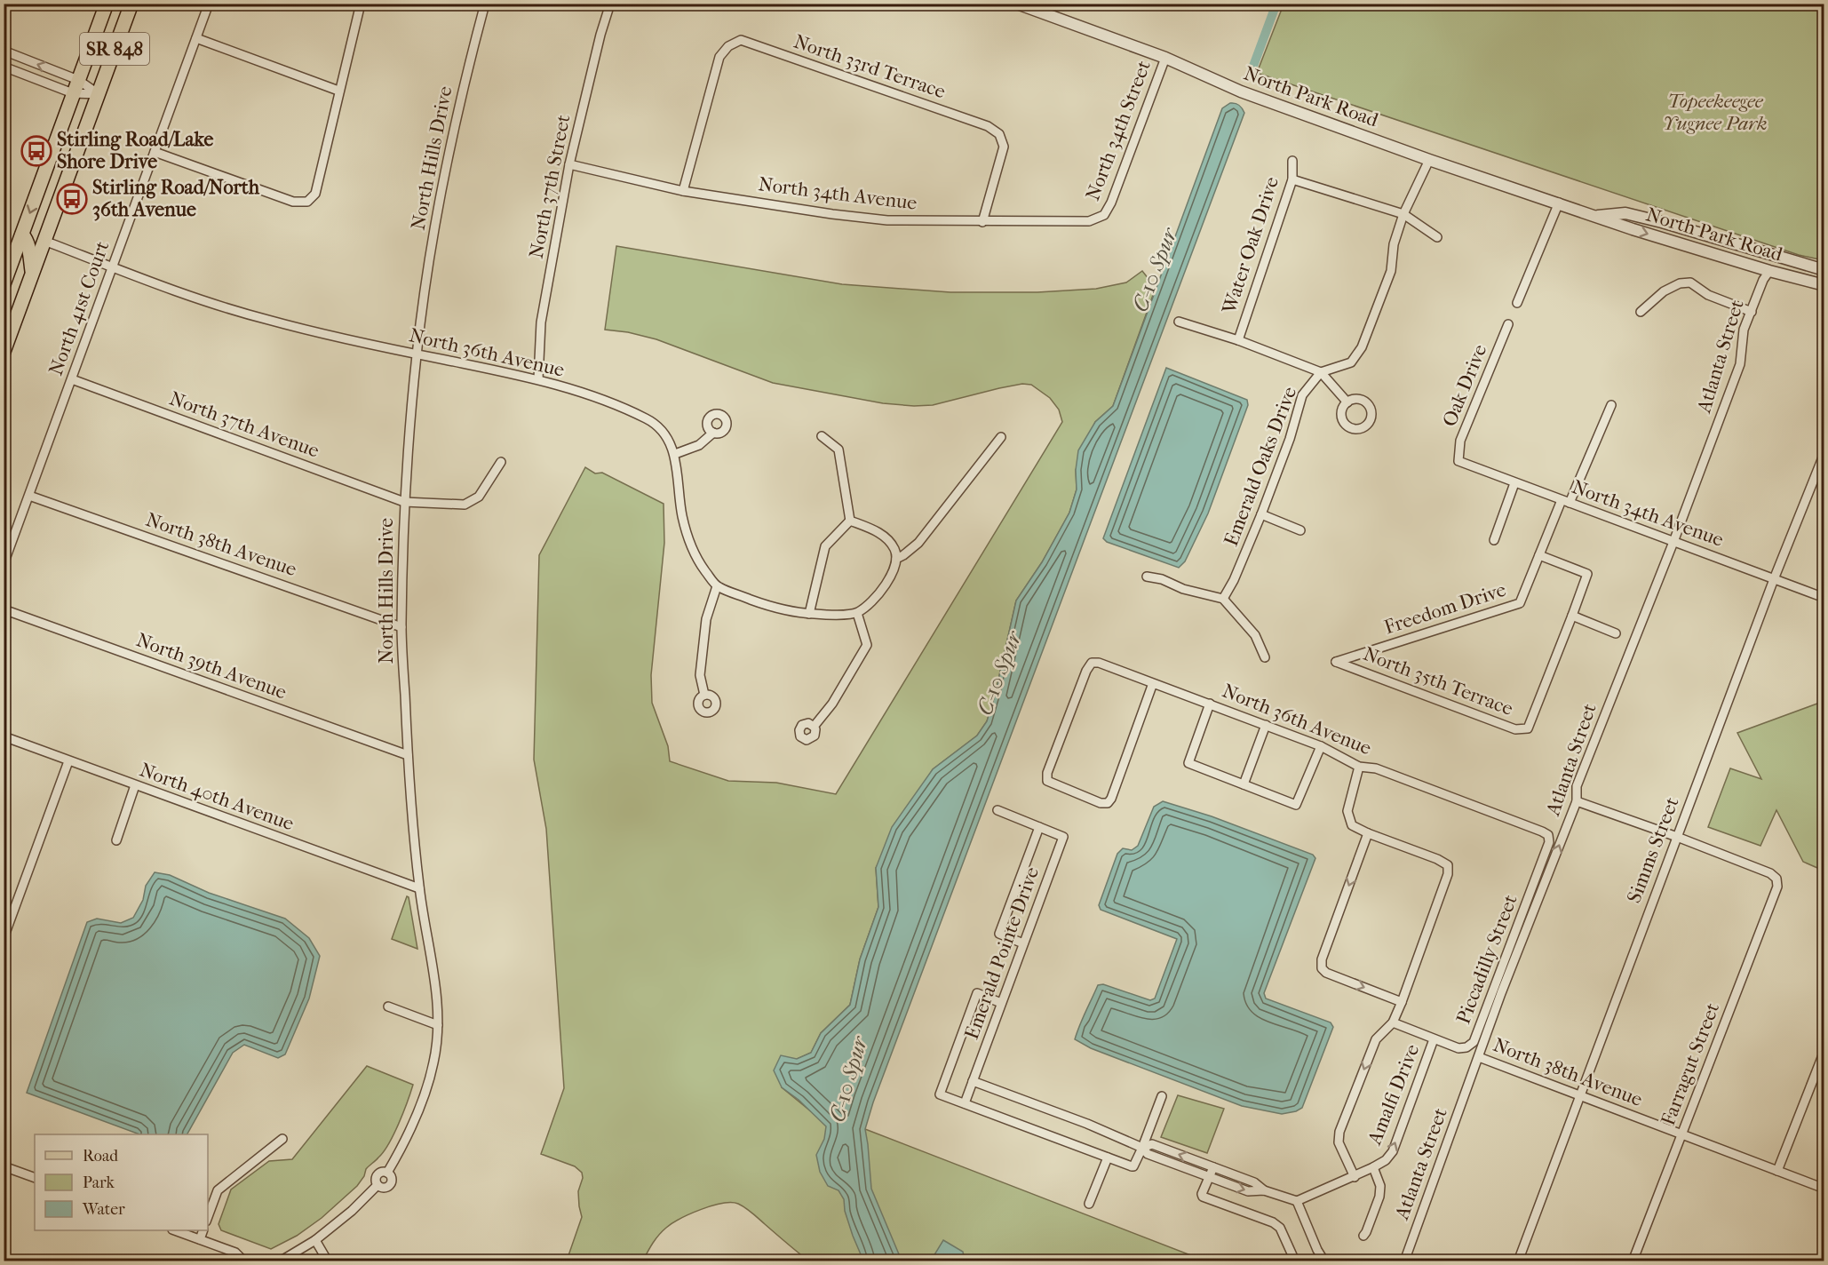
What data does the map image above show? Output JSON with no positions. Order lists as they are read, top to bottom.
{
  "streets": {
    "main road": ["SR 848"],
    "street": [
      "North 33rd Terrace",
      "North Park Road",
      "North 34th Street",
      "North Hills Drive",
      "North 37th Street",
      "North 34th Avenue",
      "Water Oak Drive",
      "North 41st Court",
      "North 36th Avenue",
      "Atlanta Street",
      "Oak Drive",
      "North 37th Avenue",
      "Emerald Oaks Drive",
      "North 38th Avenue",
      "Freedom Drive",
      "North 39th Avenue",
      "North 35th Terrace",
      "North 40th Avenue",
      "Simms Street",
      "Emerald Pointe Drive",
      "Piccadilly Street",
      "Farragut Street",
      "Amalfi Drive"
    ]
  },
  "crossings": [
    ["SR 848", "North 36th Avenue"],
    ["North 33rd Terrace", "North 34th Avenue"],
    ["North Park Road", "North 34th Street"],
    ["North Park Road", "Atlanta Street"],
    ["North Park Road", "Emerald Oaks Drive"],
    ["North 34th Street", "North 34th Avenue"],
    ["North Hills Drive", "North 36th Avenue"],
    ["North Hills Drive", "North 37th Avenue"],
    ["North Hills Drive", "North 38th Avenue"],
    ["North Hills Drive", "North 39th Avenue"],
    ["North Hills Drive", "North 40th Avenue"],
    ["North 37th Street", "North 34th Avenue"],
    ["North 37th Street", "North 36th Avenue"],
    ["North 34th Avenue", "Atlanta Street"],
    ["North 34th Avenue", "Oak Drive"],
    ["North 34th Avenue", "Freedom Drive"],
    ["North 34th Avenue", "Simms Street"],
    ["North 41st Court", "North 36th Avenue"],
    ["North 41st Court", "North 37th Avenue"],
    ["North 41st Court", "North 38th Avenue"],
    ["North 36th Avenue", "Piccadilly Street"],
    ["Atlanta Street", "North 38th Avenue"],
    ["North 38th Avenue", "Simms Street"],
    ["North 38th Avenue", "Farragut Street"],
    ["Freedom Drive", "North 35th Terrace"],
    ["Simms Street", "Farragut Street"],
    ["Piccadilly Street", "Amalfi Drive"]
  ],
  "water": ["C-10 Spur"],
  "parks": ["Topeekeegee Yugnee Park"],
  "places": {
    "bus stop": ["Stirling Road/Lake Shore Drive", "Stirling Road/North 36th Avenue"]
  },
  "legend": ["Road", "Park", "Water"]
}
